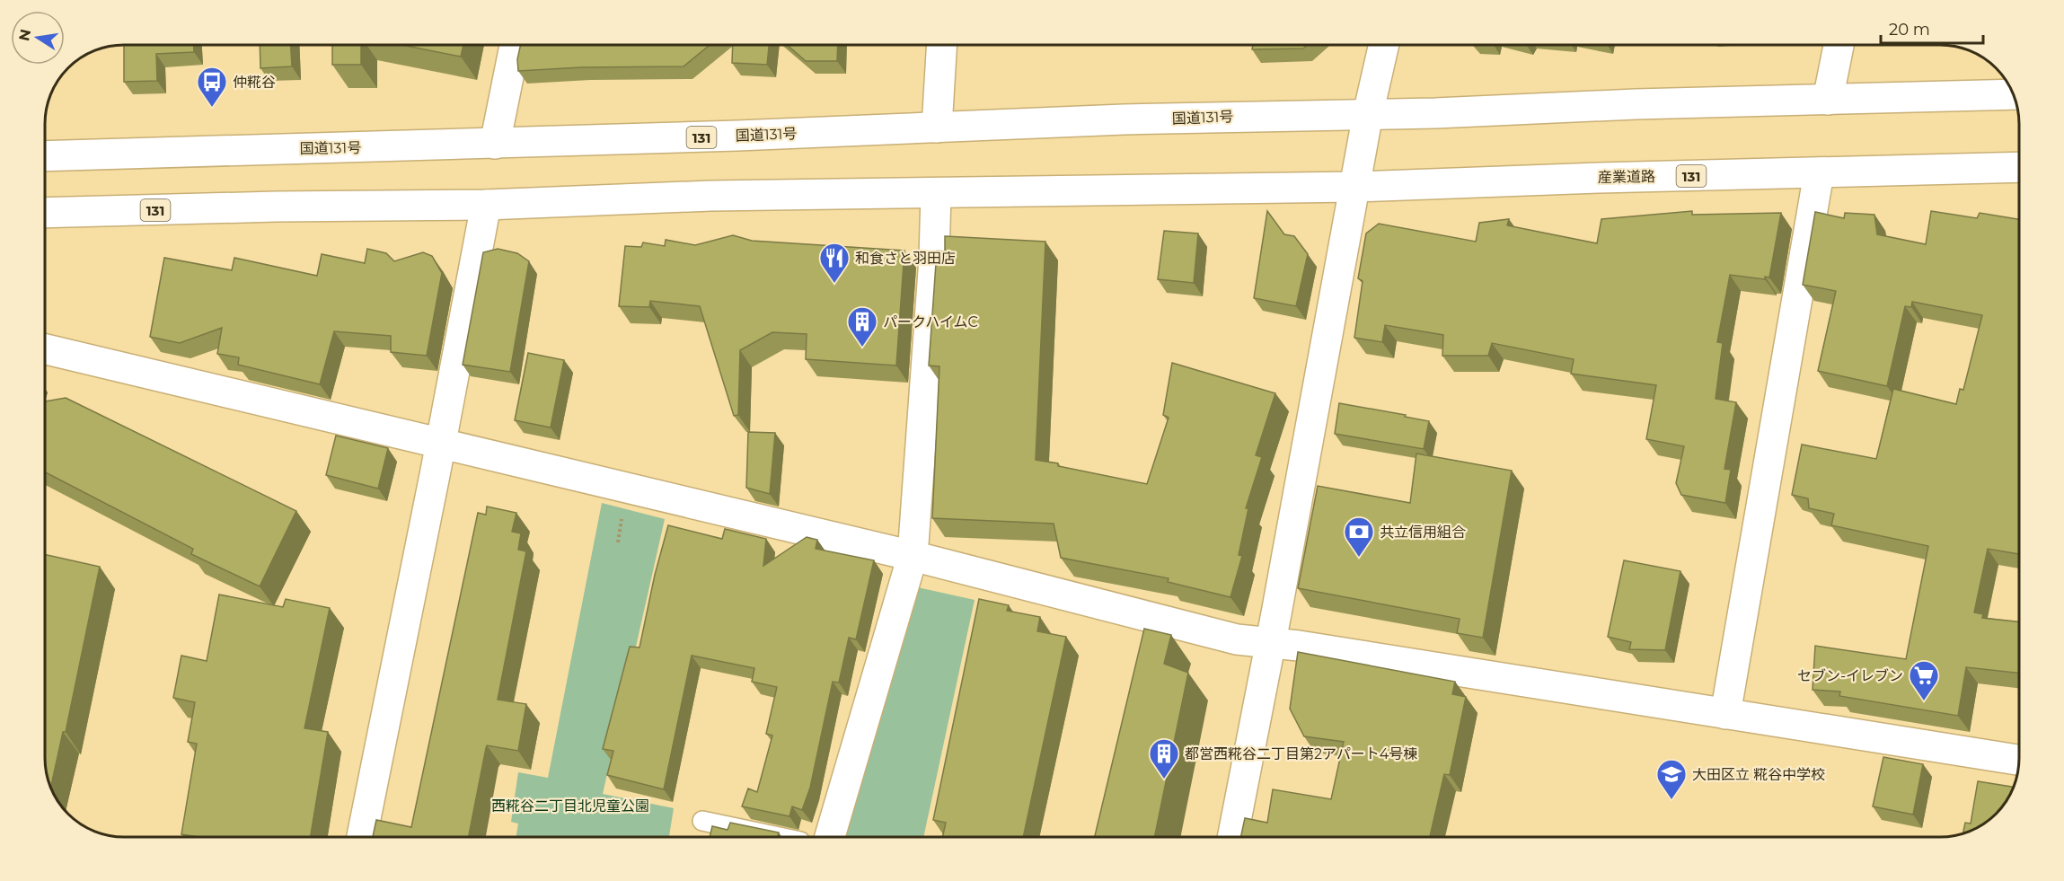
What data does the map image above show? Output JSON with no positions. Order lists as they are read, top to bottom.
{
  "streets": {
    "main road": ["国道131号", "131", "産業道路"]
  },
  "crossings": [
    ["国道131号", "131"],
    ["131", "産業道路"]
  ],
  "parks": ["西糀谷二丁目北児童公園"],
  "places": {
    "bus stop": ["仲糀谷"],
    "restaurant": ["和食さと羽田店"],
    "building": ["パークハイムC", "都営西糀谷二丁目第2アパート4号棟"],
    "bank": ["共立信用組合"],
    "supermarket": ["セブン-イレブン"],
    "school or university": ["大田区立 糀谷中学校"]
  },
  "scale_bar": "20 m",
  "north": "left"
}
